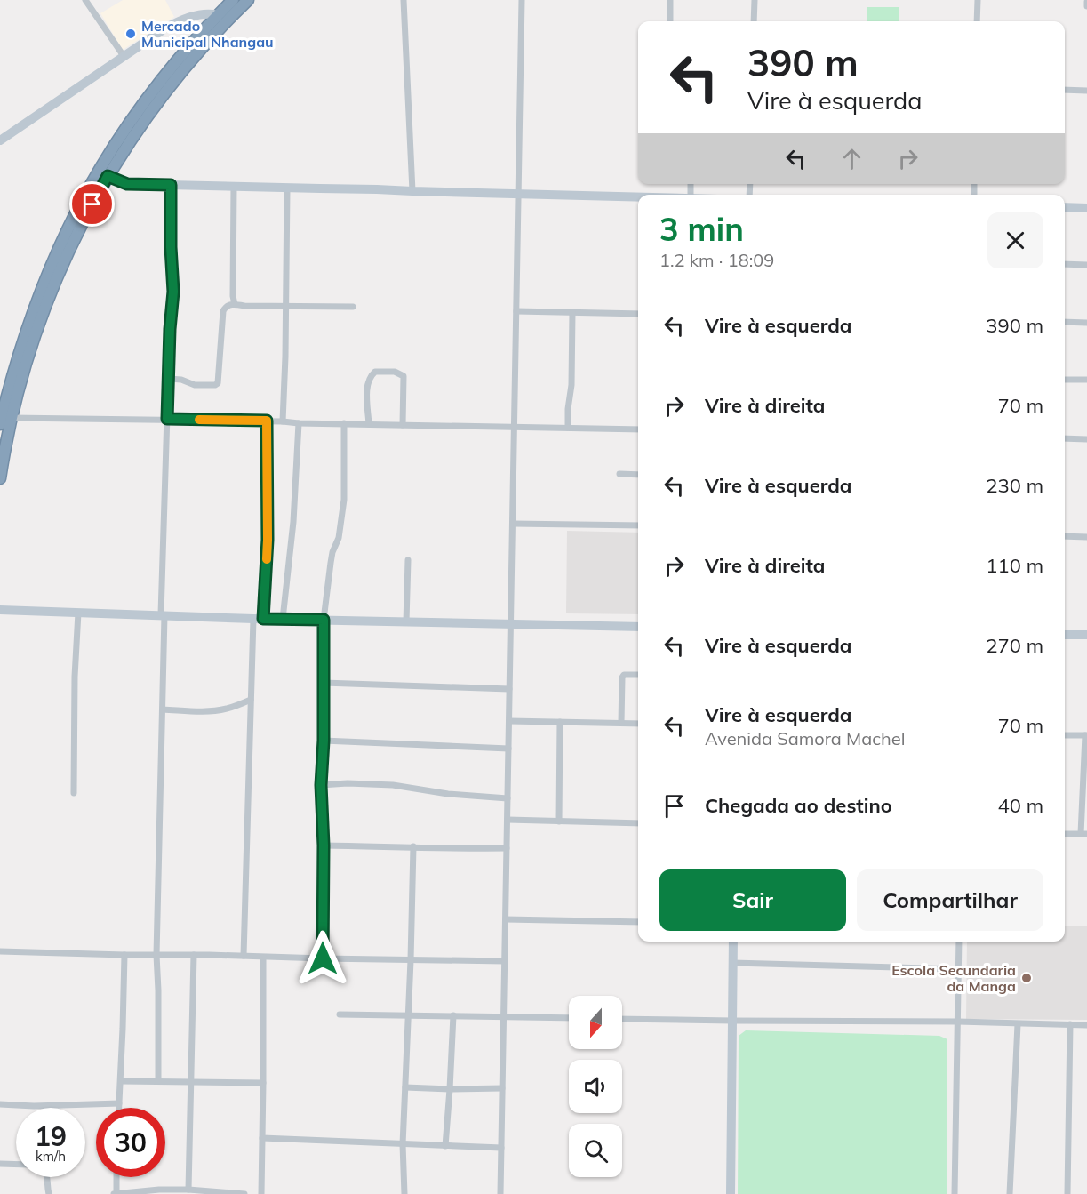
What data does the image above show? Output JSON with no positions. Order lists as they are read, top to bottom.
{
  "places": ["Mercado Municipal Nhangau", "Escola Secundaria da Manga"],
  "north": "bottom",
  "page": {
    "turn": ["390 m", "Vire à esquerda"],
    "heading": ["3 min", "1.2 km · 18:09"],
    "list": [
      {
        "name": "Vire à esquerda",
        "value": "390 m"
      },
      {
        "name": "Vire à direita",
        "value": "70 m"
      },
      {
        "name": "Vire à esquerda",
        "value": "230 m"
      },
      {
        "name": "Vire à direita",
        "value": "110 m"
      },
      {
        "name": "Vire à esquerda",
        "value": "270 m"
      },
      {
        "name": "Vire à esquerda",
        "note": "Avenida Samora Machel",
        "value": "70 m"
      },
      {
        "name": "Chegada ao destino",
        "value": "40 m"
      }
    ],
    "buttons": ["Sair", "Compartilhar"],
    "speed": "19 km/h",
    "limit": "30"
  }
}
